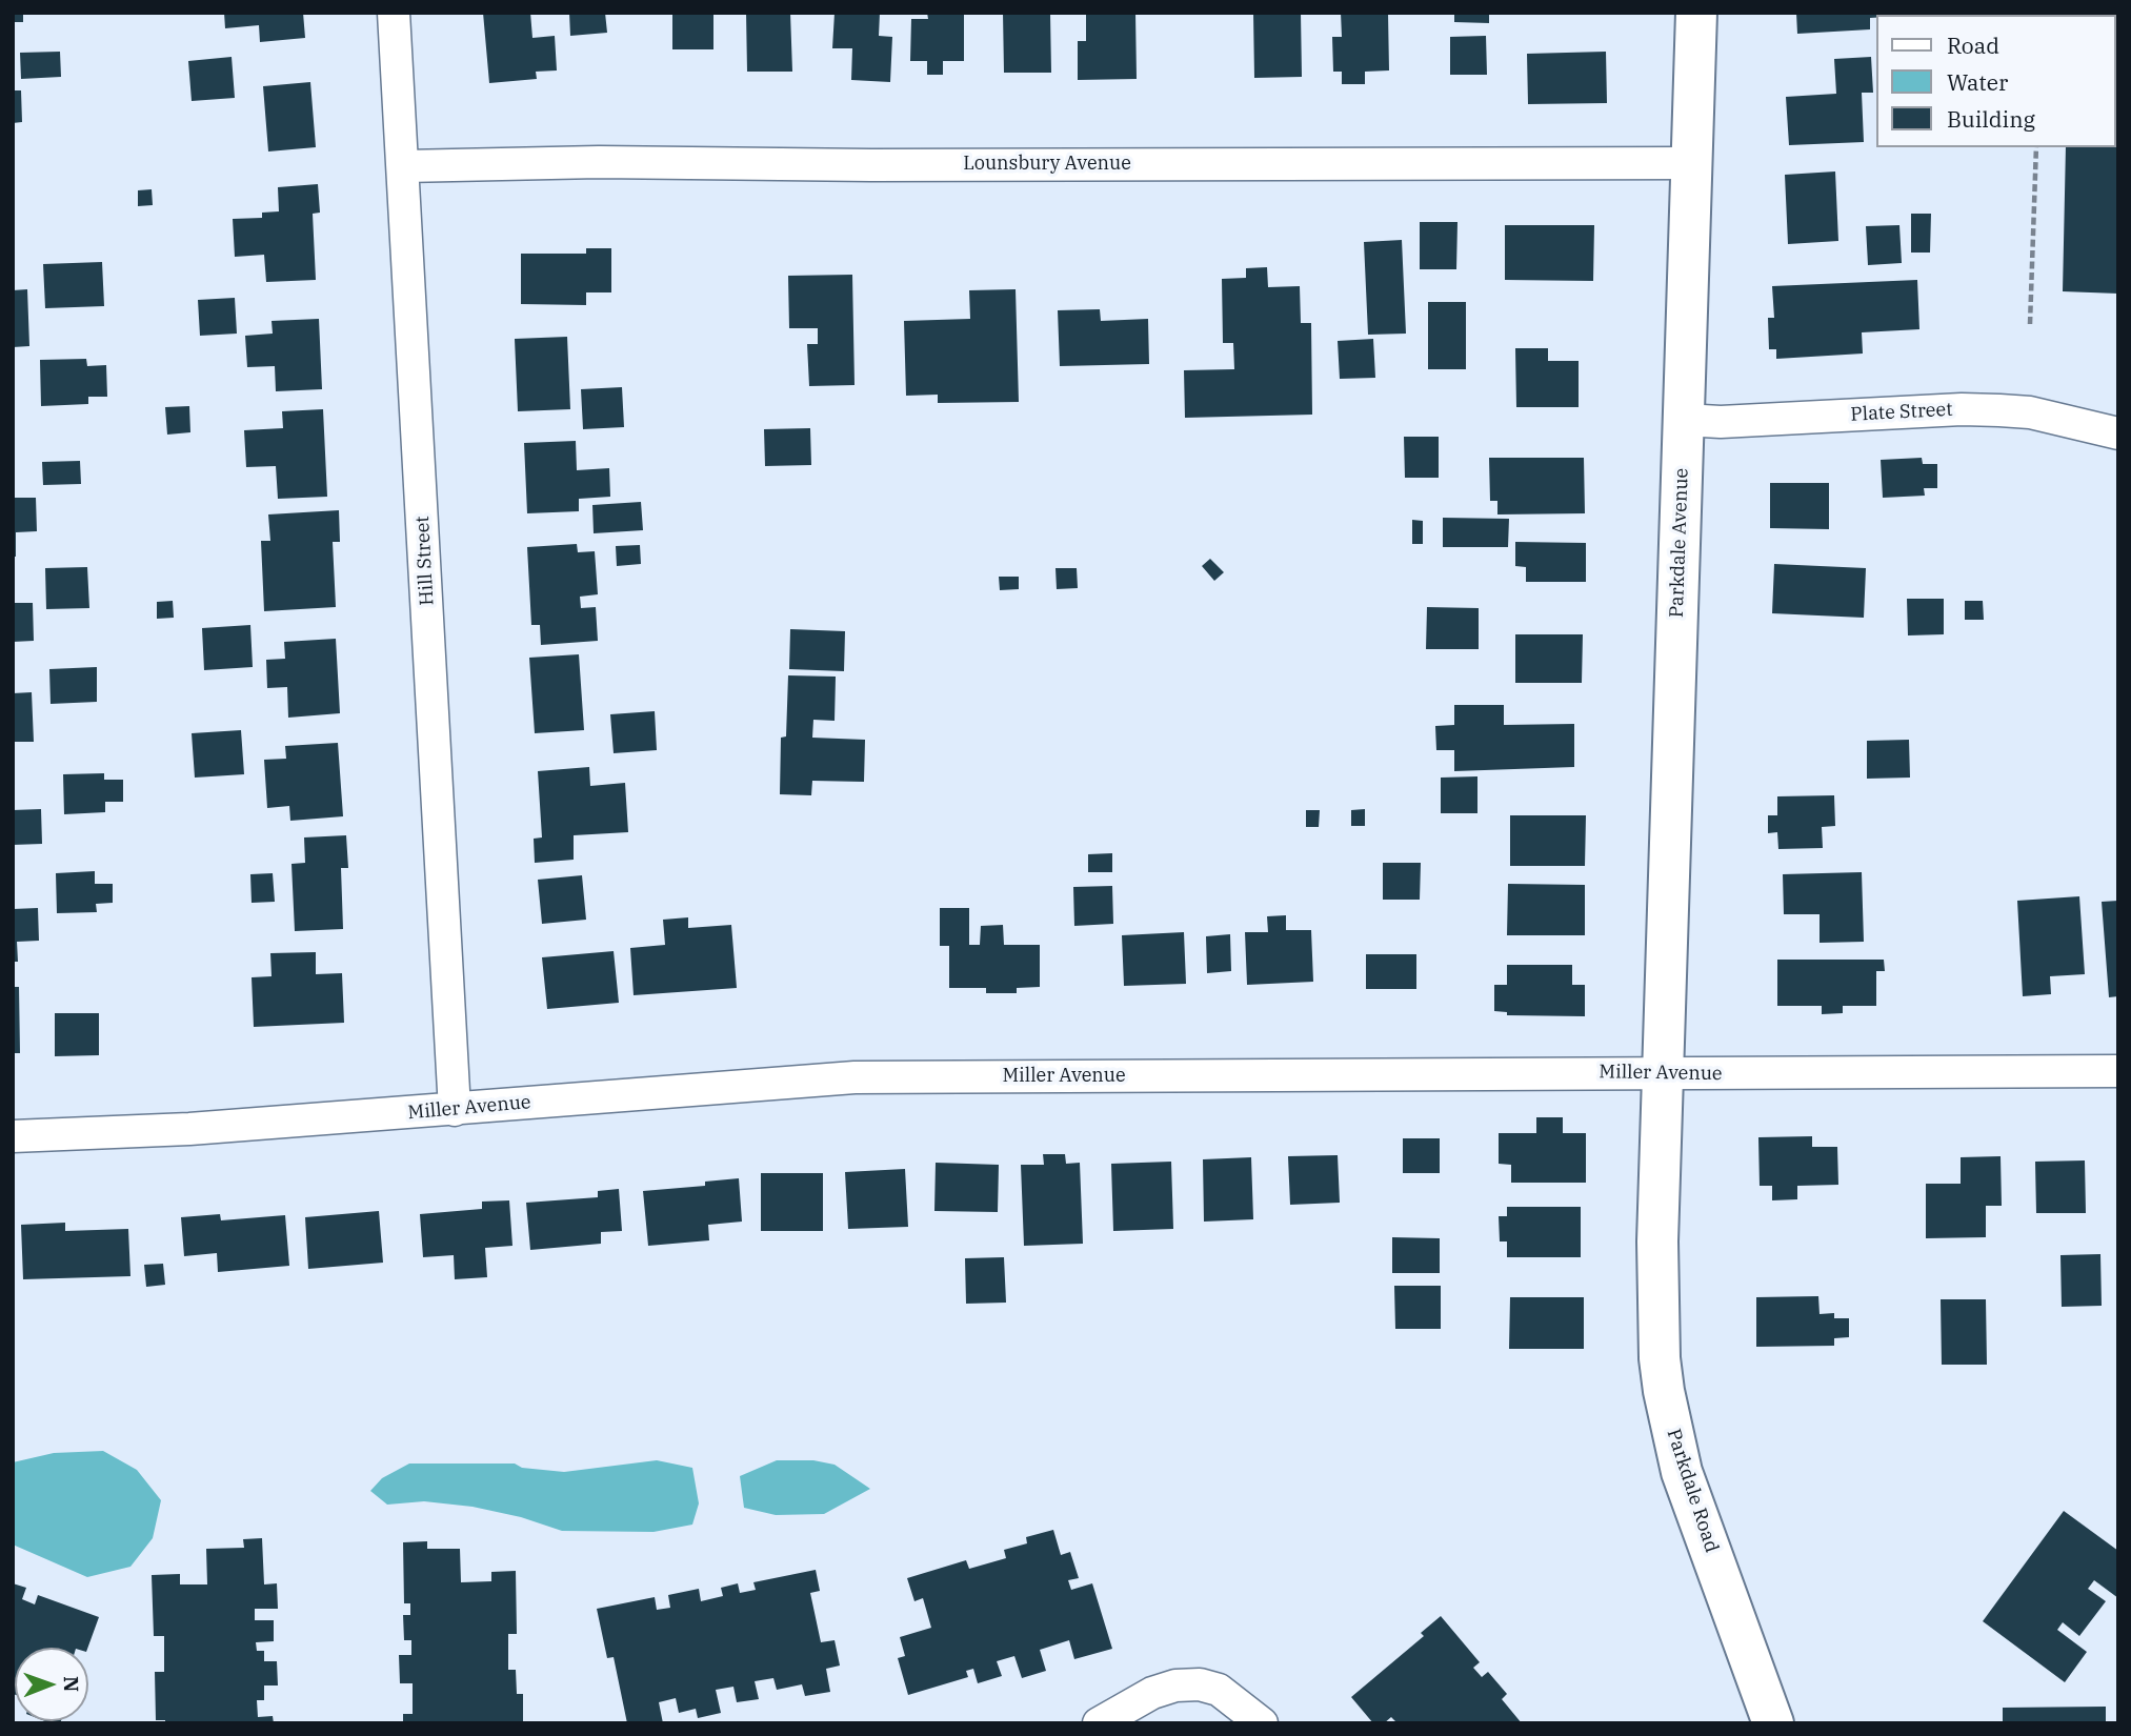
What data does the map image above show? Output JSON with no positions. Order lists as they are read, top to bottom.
{
  "streets": {
    "main road": ["Parkdale Avenue", "Parkdale Road"],
    "street": [
      "Lounsbury Avenue",
      "Plate Street",
      "Hill Street",
      "Miller Avenue"
    ]
  },
  "crossings": [
    ["Lounsbury Avenue", "Parkdale Avenue"],
    ["Lounsbury Avenue", "Hill Street"],
    ["Plate Street", "Parkdale Avenue"],
    ["Parkdale Avenue", "Miller Avenue"],
    ["Parkdale Avenue", "Parkdale Road"],
    ["Hill Street", "Miller Avenue"],
    ["Miller Avenue", "Parkdale Road"]
  ],
  "legend": ["Road", "Water", "Building"],
  "north": "right"
}
